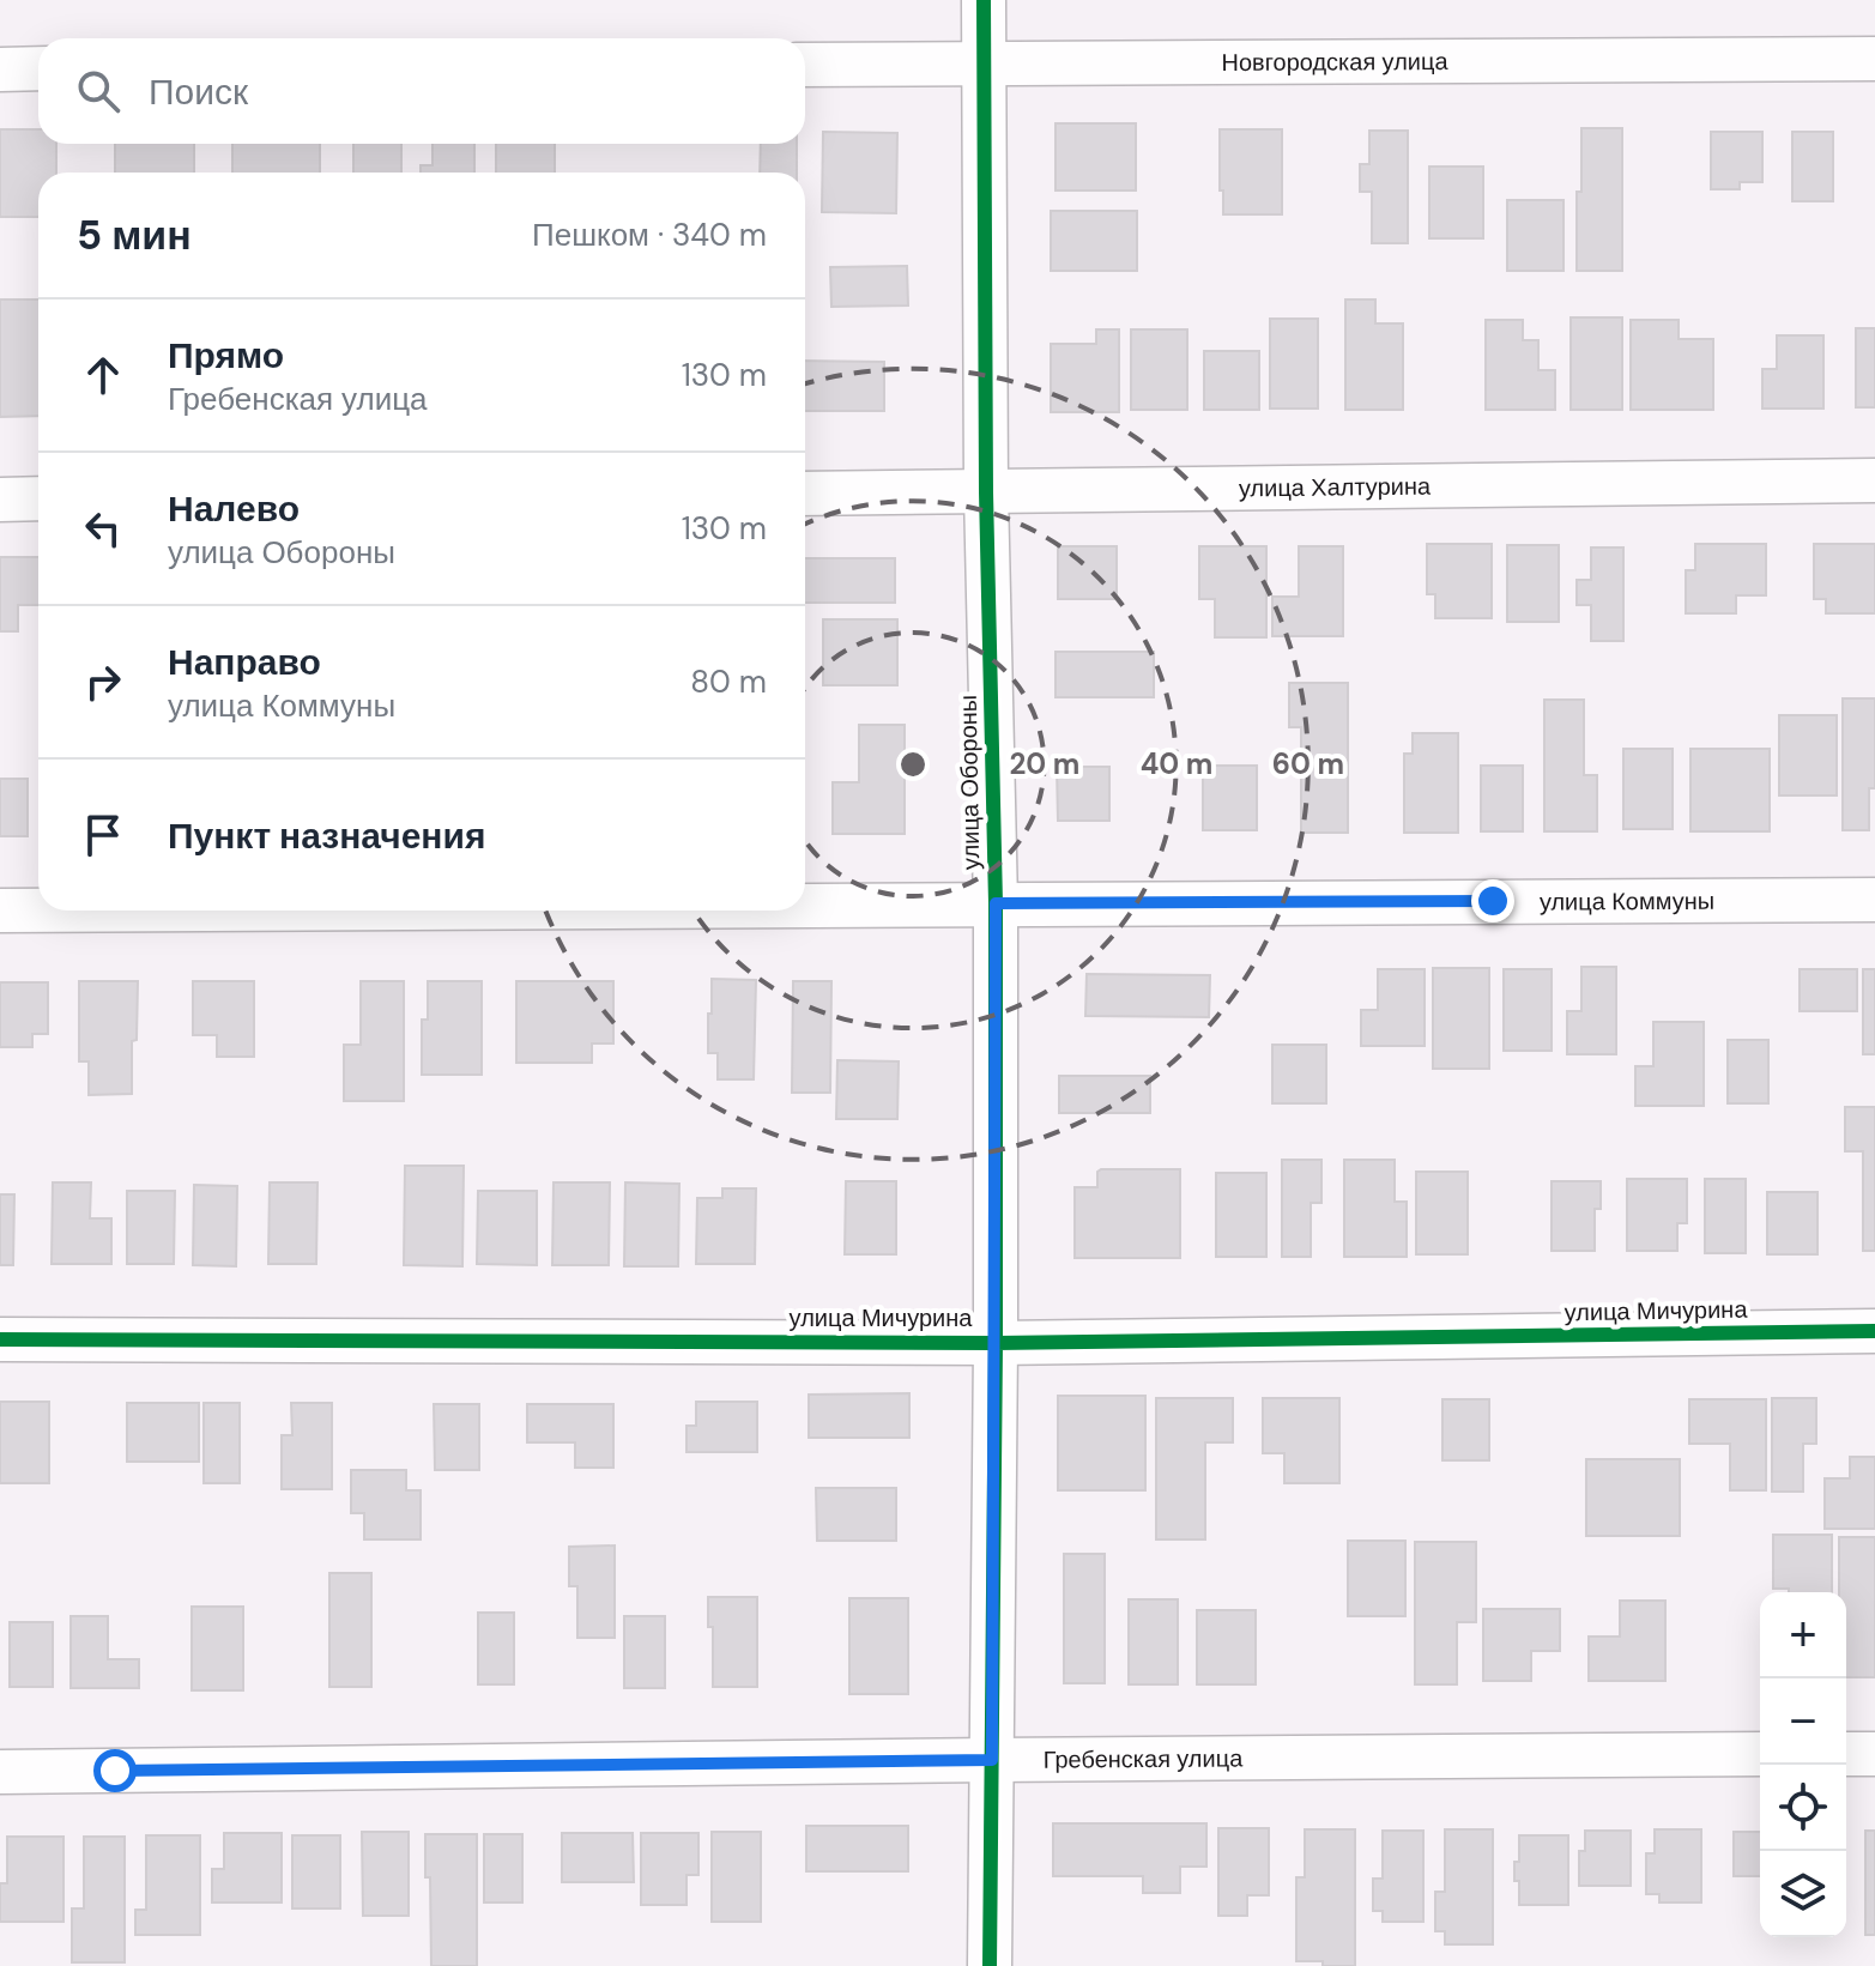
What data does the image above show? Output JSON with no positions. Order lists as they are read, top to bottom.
{
  "streets": {
    "street": [
      "Новгородская улица",
      "улица Халтурина",
      "улица Обороны",
      "улица Коммуны",
      "улица Мичурина",
      "Гребенская улица"
    ]
  },
  "crossings": [
    ["Новгородская улица", "улица Обороны"],
    ["улица Халтурина", "улица Обороны"],
    ["улица Обороны", "улица Коммуны"],
    ["улица Обороны", "улица Мичурина"],
    ["улица Обороны", "Гребенская улица"]
  ],
  "page": {
    "search": "Поиск",
    "heading": ["5 мин", "Пешком · 340 m"],
    "list": [
      ["Прямо", "Гребенская улица", "130 m"],
      ["Налево", "улица Обороны", "130 m"],
      ["Направо", "улица Коммуны", "80 m"],
      "Пункт назначения"
    ],
    "map_buttons": ["+", "−"]
  },
  "rings": ["20 m", "40 m", "60 m"]
}
